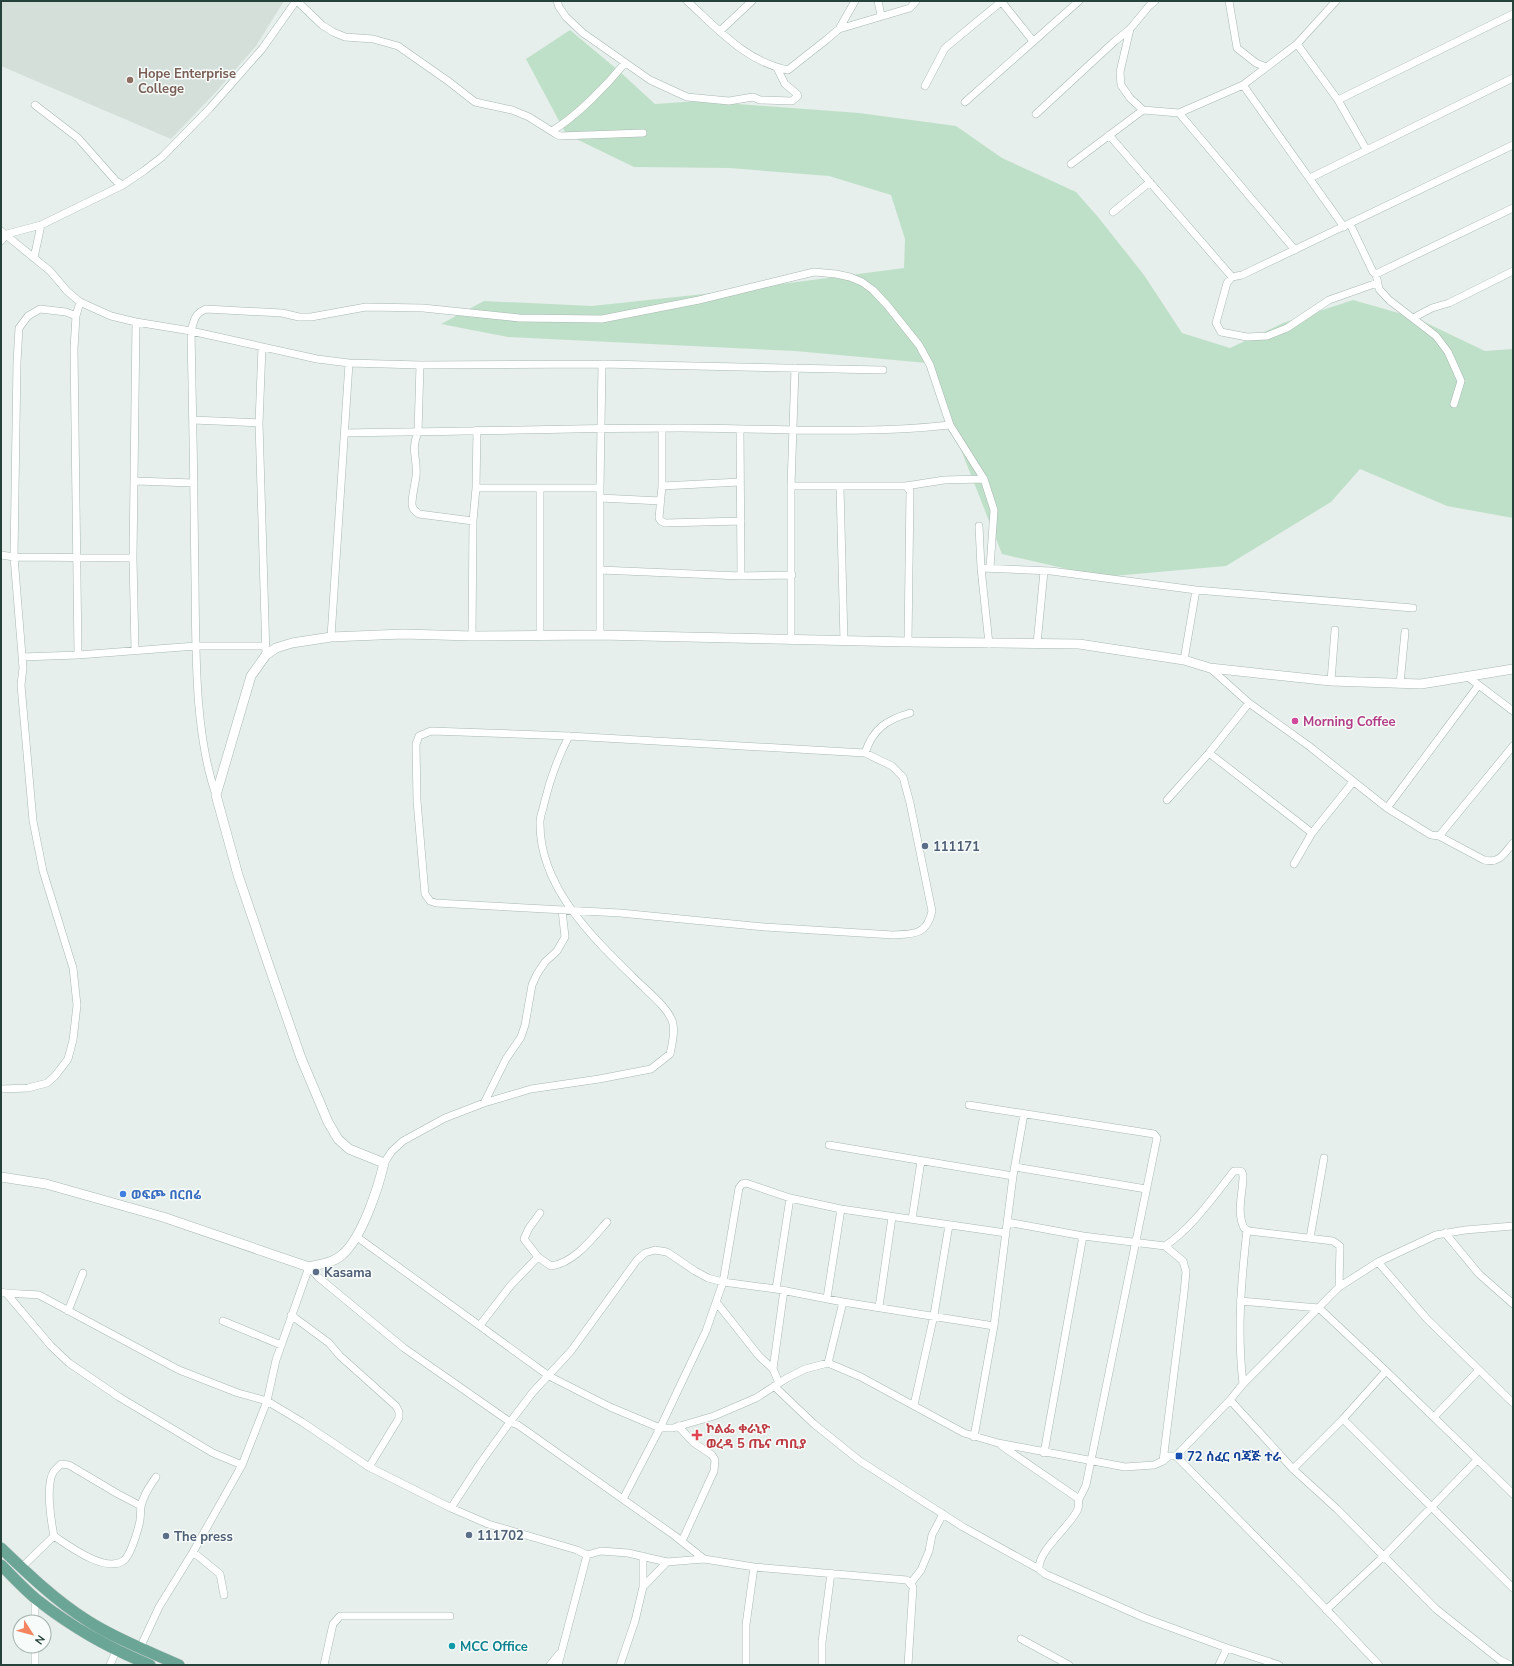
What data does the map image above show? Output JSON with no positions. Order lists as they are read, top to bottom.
{
  "places": {
    "other": [
      "Hope Enterprise College",
      "Morning Coffee",
      "111171",
      "ወፍጮ በርበሬ",
      "Kasama",
      "111702",
      "The press",
      "MCC Office"
    ],
    "health": ["ኮልፌ ቀራኒዮ ወረዳ 5 ጤና ጣቢያ"],
    "transit": ["72 ሰፈር ባጃጅ ተራ"]
  },
  "north": "bottom right"
}
